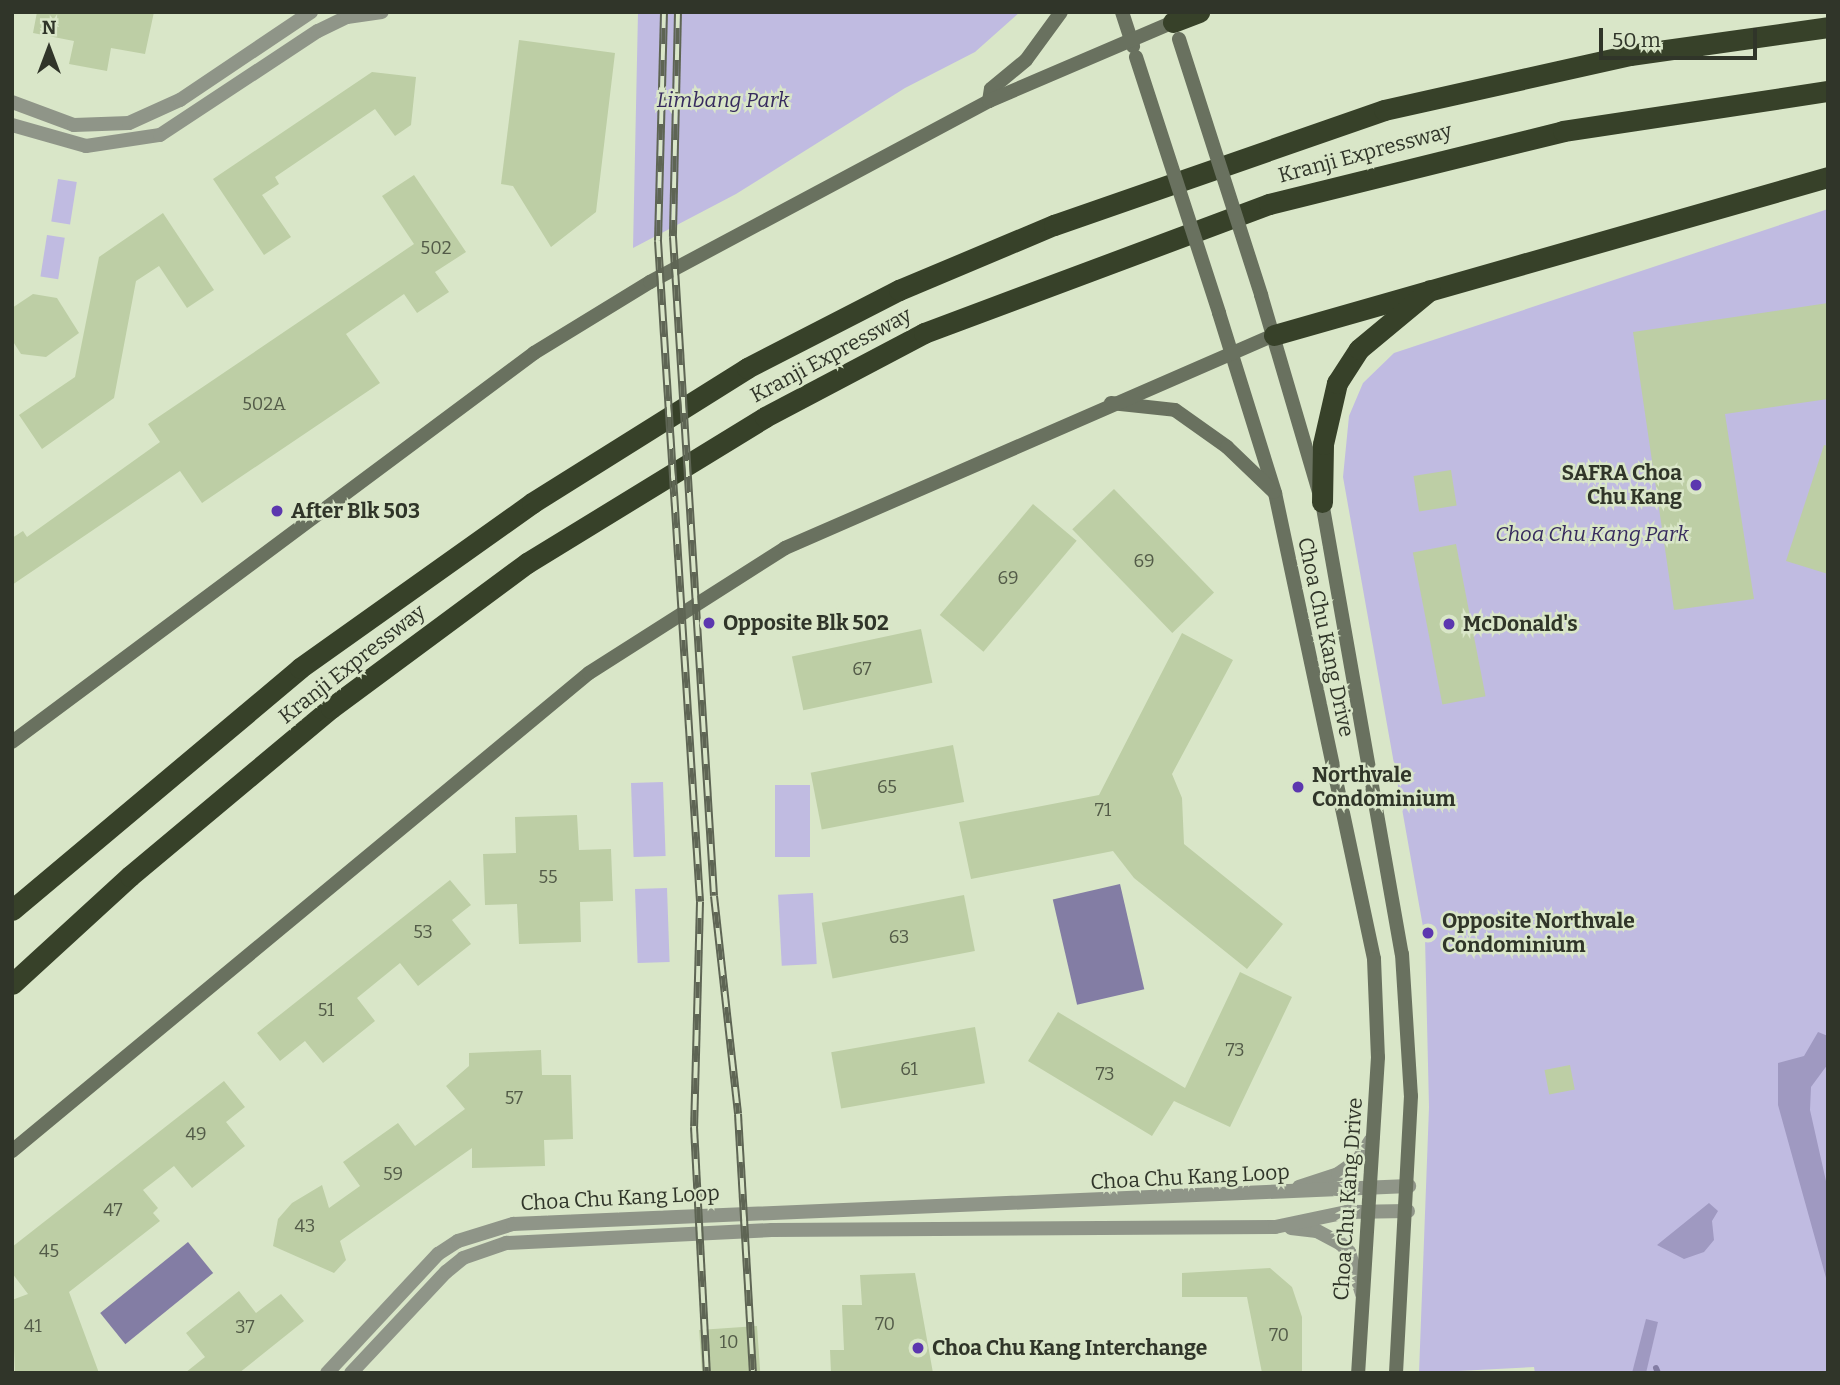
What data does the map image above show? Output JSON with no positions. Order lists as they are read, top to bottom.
{
  "streets": {
    "highway": ["Kranji Expressway"],
    "main road": ["Choa Chu Kang Drive"],
    "street": ["Choa Chu Kang Loop"]
  },
  "crossings": [
    ["Choa Chu Kang Drive", "Choa Chu Kang Loop"]
  ],
  "parks": ["Limbang Park", "Choa Chu Kang Park"],
  "places": [
    "SAFRA Choa Chu Kang",
    "After Blk 503",
    "Opposite Blk 502",
    "McDonald's",
    "Northvale Condominium",
    "Opposite Northvale Condominium",
    "Choa Chu Kang Interchange"
  ],
  "house_numbers": [
    "502",
    "502A",
    "69",
    "69",
    "67",
    "65",
    "71",
    "55",
    "53",
    "63",
    "51",
    "73",
    "61",
    "73",
    "57",
    "49",
    "59",
    "47",
    "43",
    "45",
    "70",
    "41",
    "37",
    "70",
    "10"
  ],
  "scale_bar": "50 m",
  "north": "top"
}
